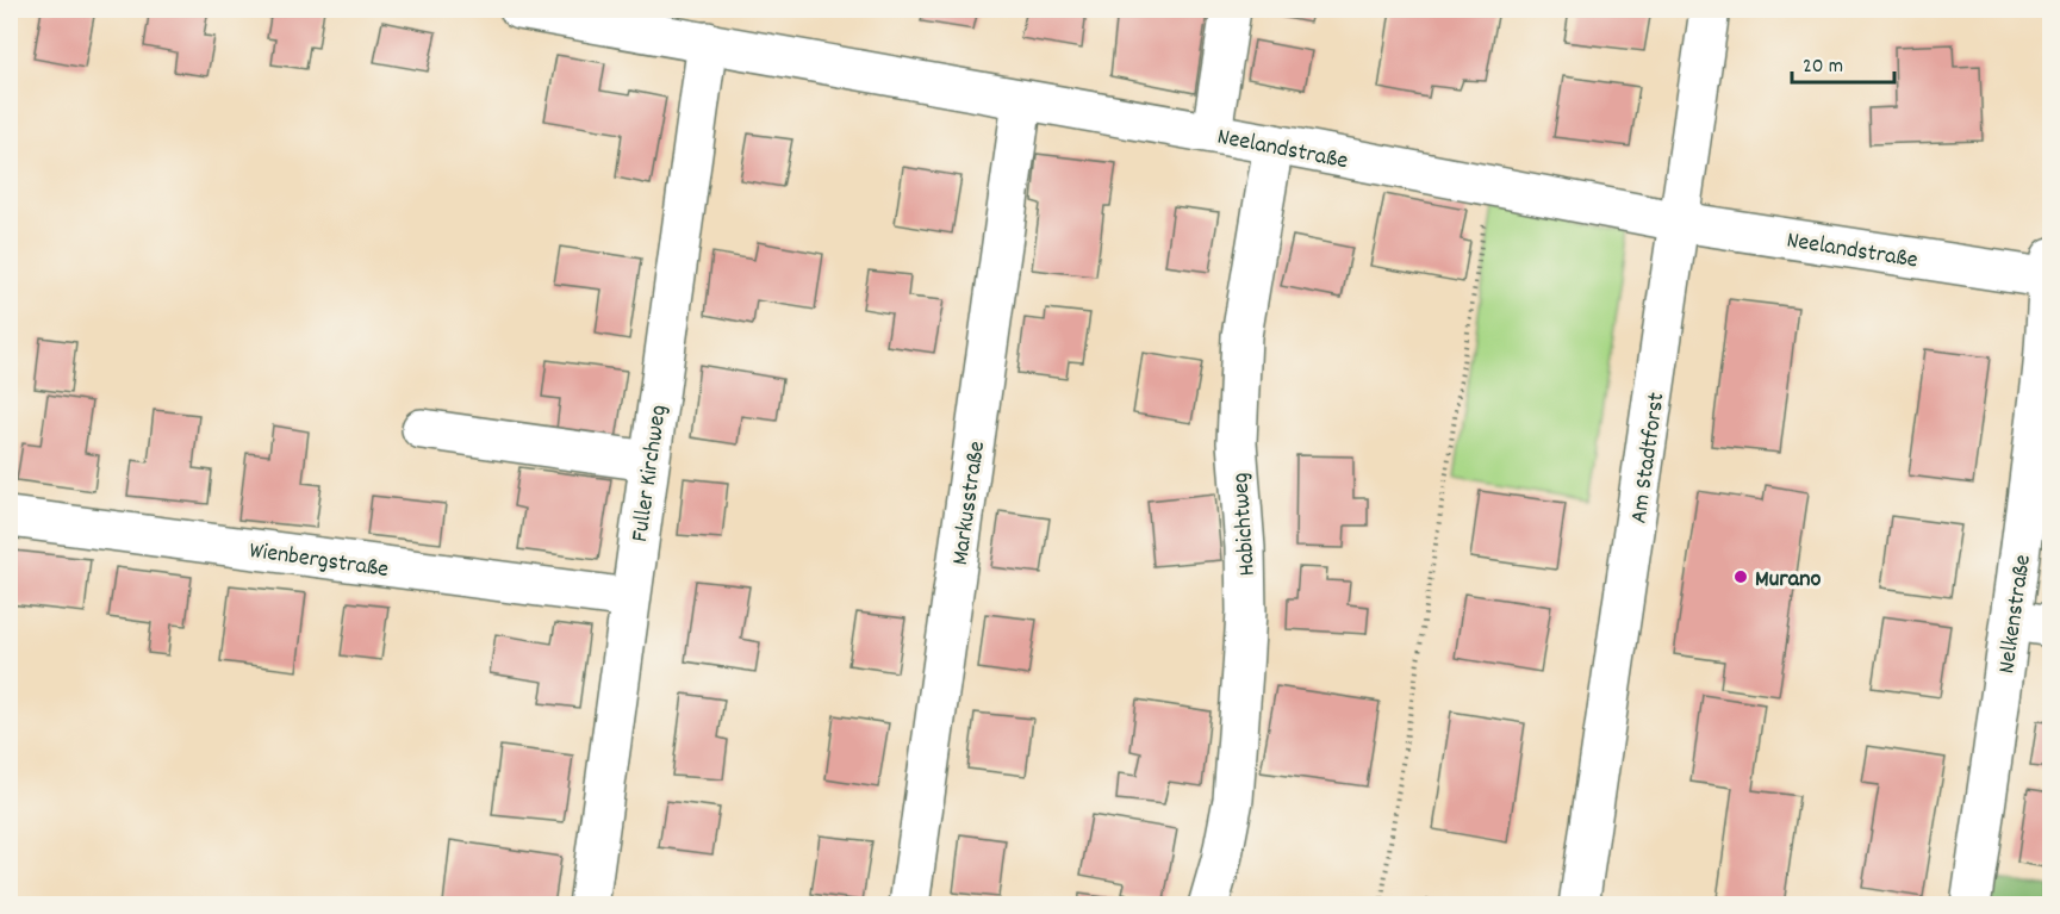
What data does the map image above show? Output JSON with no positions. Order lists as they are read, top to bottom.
{
  "streets": {
    "street": [
      "Neelandstraße",
      "Am Stadtforst",
      "Fuller Kirchweg",
      "Markusstraße",
      "Habichtweg",
      "Wienbergstraße",
      "Nelkenstraße"
    ]
  },
  "crossings": [
    ["Neelandstraße", "Am Stadtforst"],
    ["Neelandstraße", "Fuller Kirchweg"],
    ["Neelandstraße", "Markusstraße"],
    ["Neelandstraße", "Habichtweg"],
    ["Neelandstraße", "Nelkenstraße"],
    ["Fuller Kirchweg", "Wienbergstraße"]
  ],
  "places": ["Murano"],
  "scale_bar": "20 m"
}
